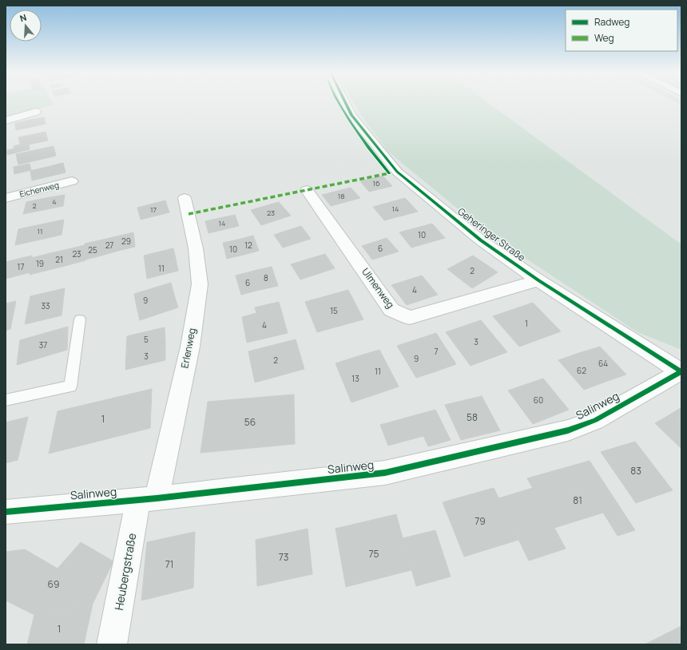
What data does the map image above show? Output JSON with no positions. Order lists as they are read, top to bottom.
{
  "streets": {
    "street": [
      "Eichenweg",
      "Geheringer Straße",
      "Ulmenweg",
      "Erlenweg",
      "Salinweg",
      "Heubergstraße"
    ]
  },
  "crossings": [
    ["Geheringer Straße", "Ulmenweg"],
    ["Geheringer Straße", "Salinweg"],
    ["Erlenweg", "Salinweg"],
    ["Erlenweg", "Heubergstraße"],
    ["Salinweg", "Heubergstraße"]
  ],
  "house_numbers": [
    "16",
    "18",
    "4",
    "2",
    "14",
    "17",
    "23",
    "14",
    "11",
    "10",
    "29",
    "27",
    "12",
    "6",
    "10",
    "25",
    "23",
    "21",
    "19",
    "17",
    "11",
    "2",
    "8",
    "6",
    "4",
    "9",
    "33",
    "15",
    "1",
    "4",
    "5",
    "3",
    "37",
    "7",
    "3",
    "9",
    "2",
    "64",
    "62",
    "11",
    "13",
    "60",
    "58",
    "1",
    "56",
    "83",
    "81",
    "79",
    "75",
    "73",
    "71",
    "69",
    "1"
  ],
  "legend": ["Radweg", "Weg"],
  "north": "top"
}
